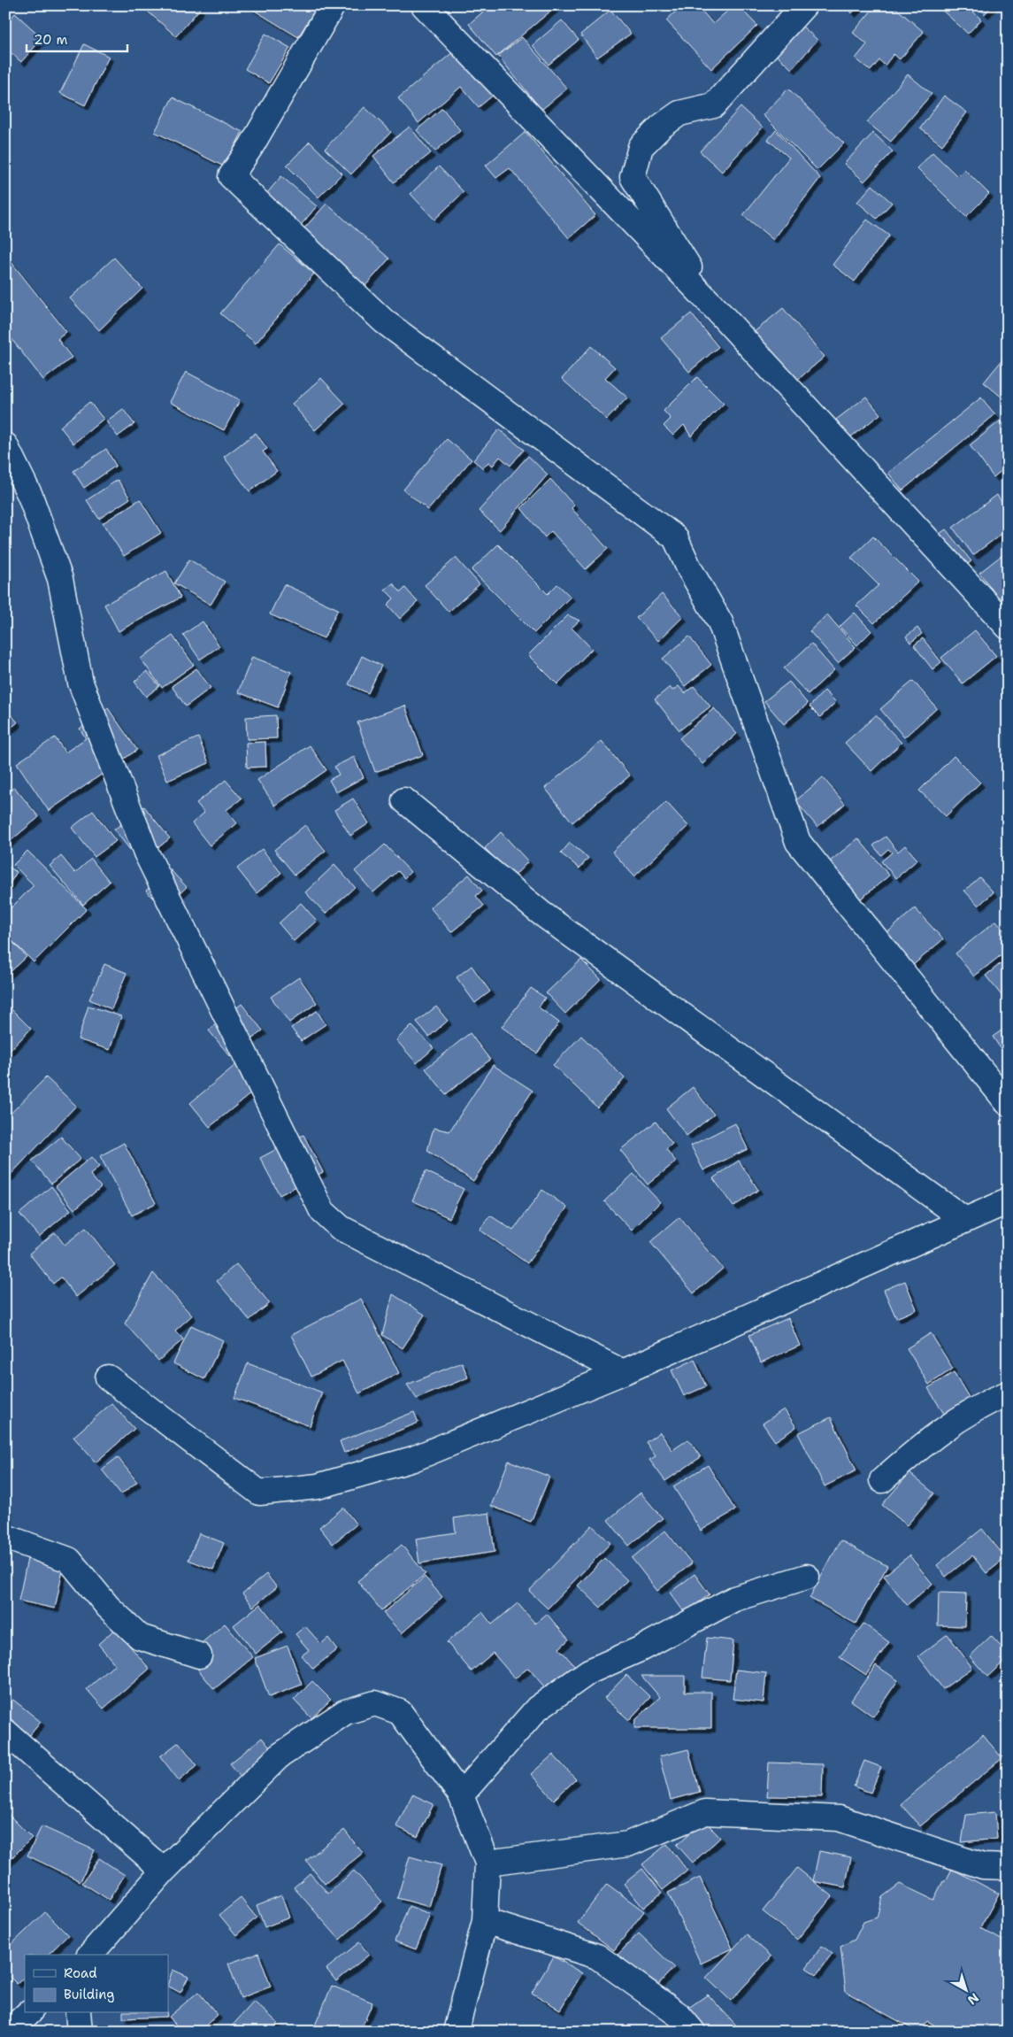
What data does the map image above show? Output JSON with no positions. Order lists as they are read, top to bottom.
{
  "legend": ["Road", "Building"],
  "scale_bar": "20 m",
  "north": "bottom right"
}
